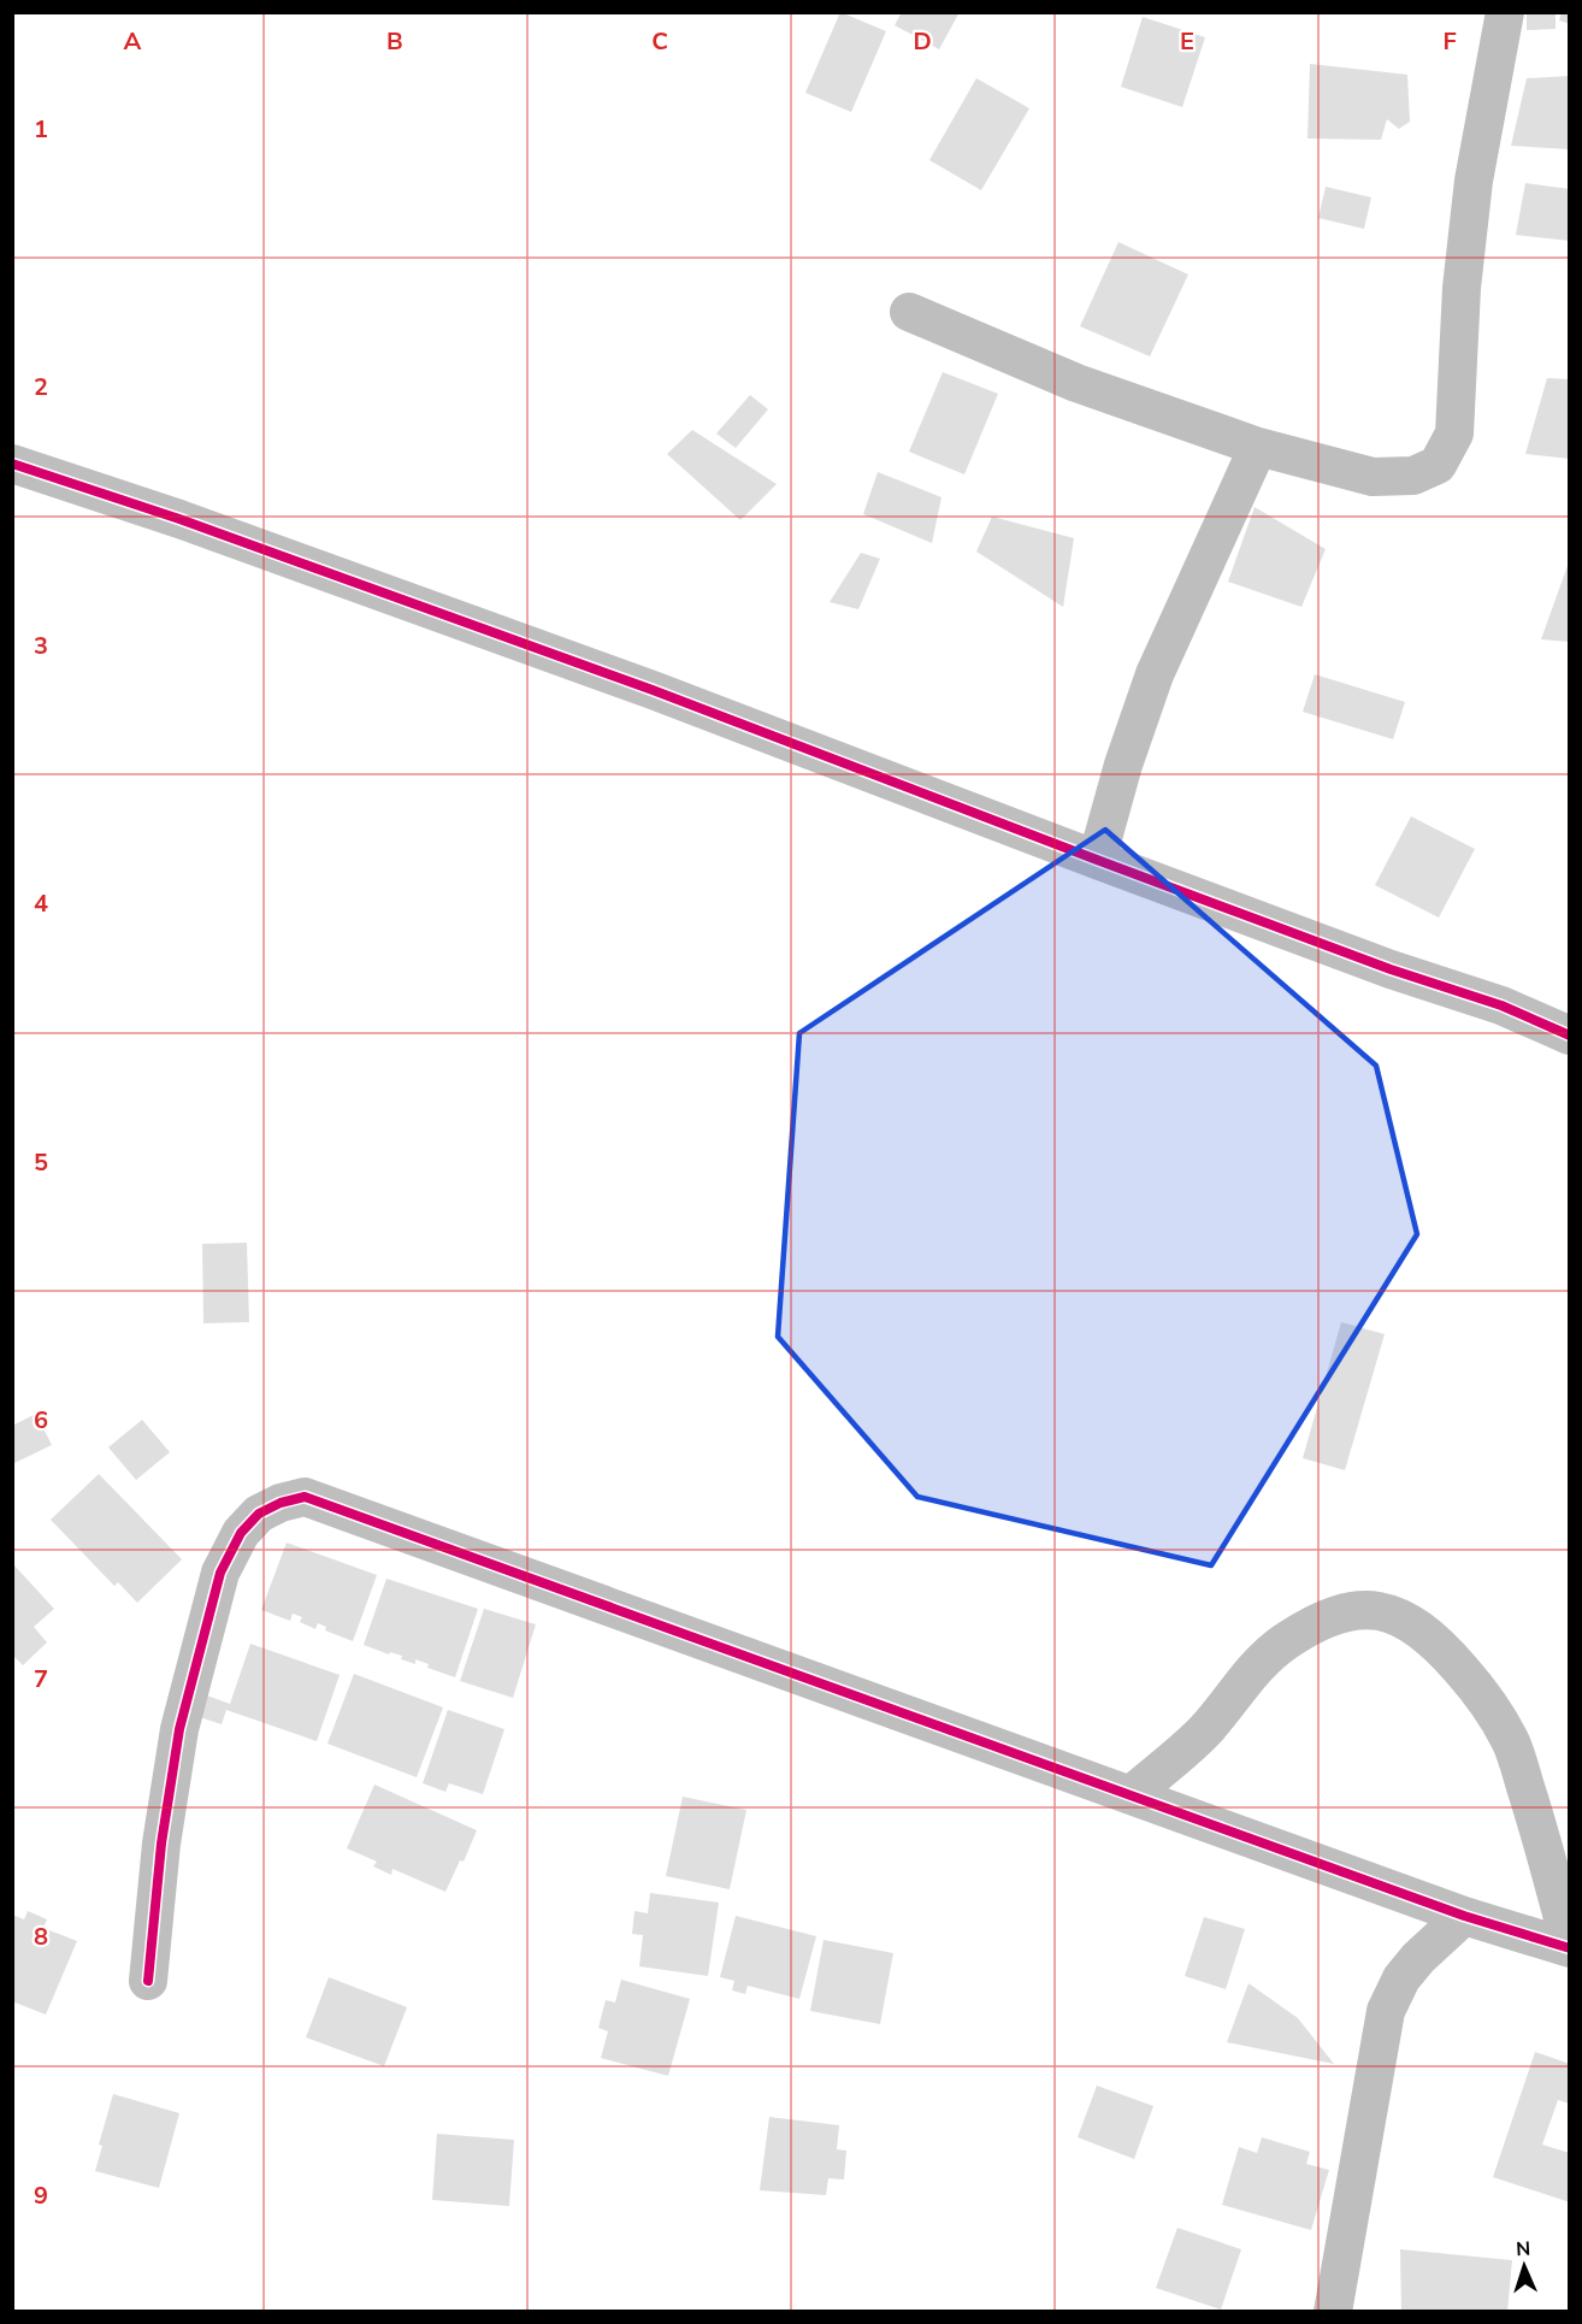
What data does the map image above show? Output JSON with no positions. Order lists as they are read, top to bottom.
{
  "north": "top",
  "grid": {
    "columns": [
      "A",
      "B",
      "C",
      "D",
      "E",
      "F"
    ],
    "rows": [
      "1",
      "2",
      "3",
      "4",
      "5",
      "6",
      "7",
      "8",
      "9"
    ]
  }
}
